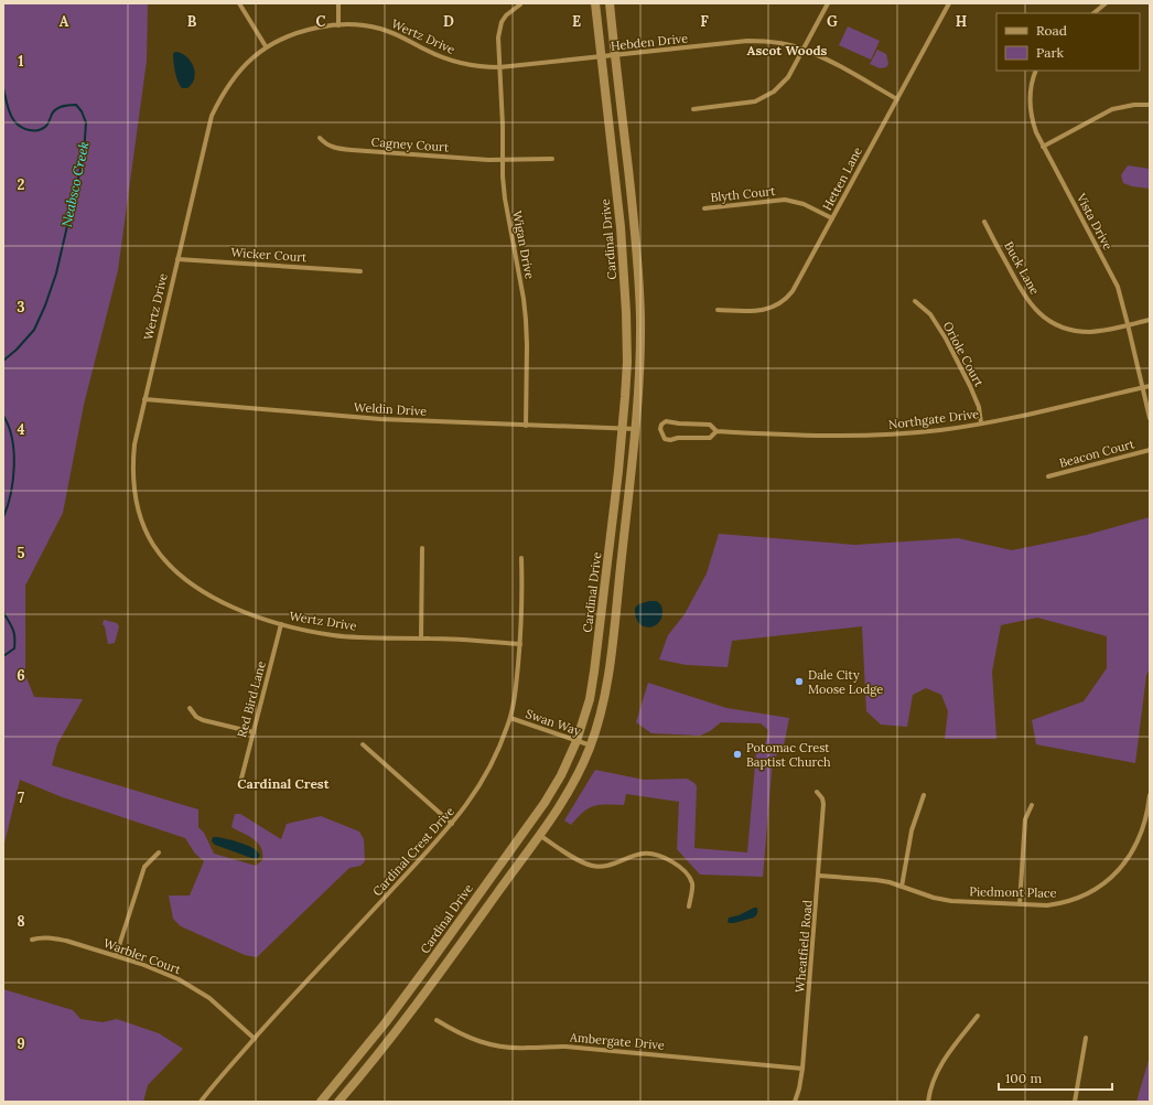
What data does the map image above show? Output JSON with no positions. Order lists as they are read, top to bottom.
{
  "streets": {
    "main road": ["Cardinal Drive"],
    "street": [
      "Wertz Drive",
      "Hebden Drive",
      "Cagney Court",
      "Hetten Lane",
      "Blyth Court",
      "Vista Drive",
      "Wigan Drive",
      "Wicker Court",
      "Buck Lane",
      "Oriole Court",
      "Weldin Drive",
      "Northgate Drive",
      "Beacon Court",
      "Red Bird Lane",
      "Swan Way",
      "Cardinal Crest Drive",
      "Piedmont Place",
      "Wheatfield Road",
      "Warbler Court",
      "Ambergate Drive"
    ]
  },
  "crossings": [
    ["Wertz Drive", "Hebden Drive"],
    ["Wertz Drive", "Cardinal Drive"],
    ["Wertz Drive", "Wigan Drive"],
    ["Wertz Drive", "Wicker Court"],
    ["Wertz Drive", "Weldin Drive"],
    ["Wertz Drive", "Red Bird Lane"],
    ["Wertz Drive", "Cardinal Crest Drive"],
    ["Hebden Drive", "Hetten Lane"],
    ["Hebden Drive", "Cardinal Drive"],
    ["Cagney Court", "Wigan Drive"],
    ["Hetten Lane", "Blyth Court"],
    ["Vista Drive", "Buck Lane"],
    ["Vista Drive", "Northgate Drive"],
    ["Cardinal Drive", "Weldin Drive"],
    ["Cardinal Drive", "Swan Way"],
    ["Wigan Drive", "Weldin Drive"],
    ["Oriole Court", "Northgate Drive"],
    ["Swan Way", "Cardinal Crest Drive"],
    ["Cardinal Crest Drive", "Warbler Court"],
    ["Piedmont Place", "Wheatfield Road"],
    ["Wheatfield Road", "Ambergate Drive"]
  ],
  "districts": ["Ascot Woods", "Cardinal Crest"],
  "water": ["Neabsco Creek"],
  "places": ["Dale City Moose Lodge", "Potomac Crest Baptist Church"],
  "legend": ["Road", "Park"],
  "scale_bar": "100 m",
  "grid": {
    "columns": [
      "A",
      "B",
      "C",
      "D",
      "E",
      "F",
      "G",
      "H"
    ],
    "rows": [
      "1",
      "2",
      "3",
      "4",
      "5",
      "6",
      "7",
      "8",
      "9"
    ]
  }
}
